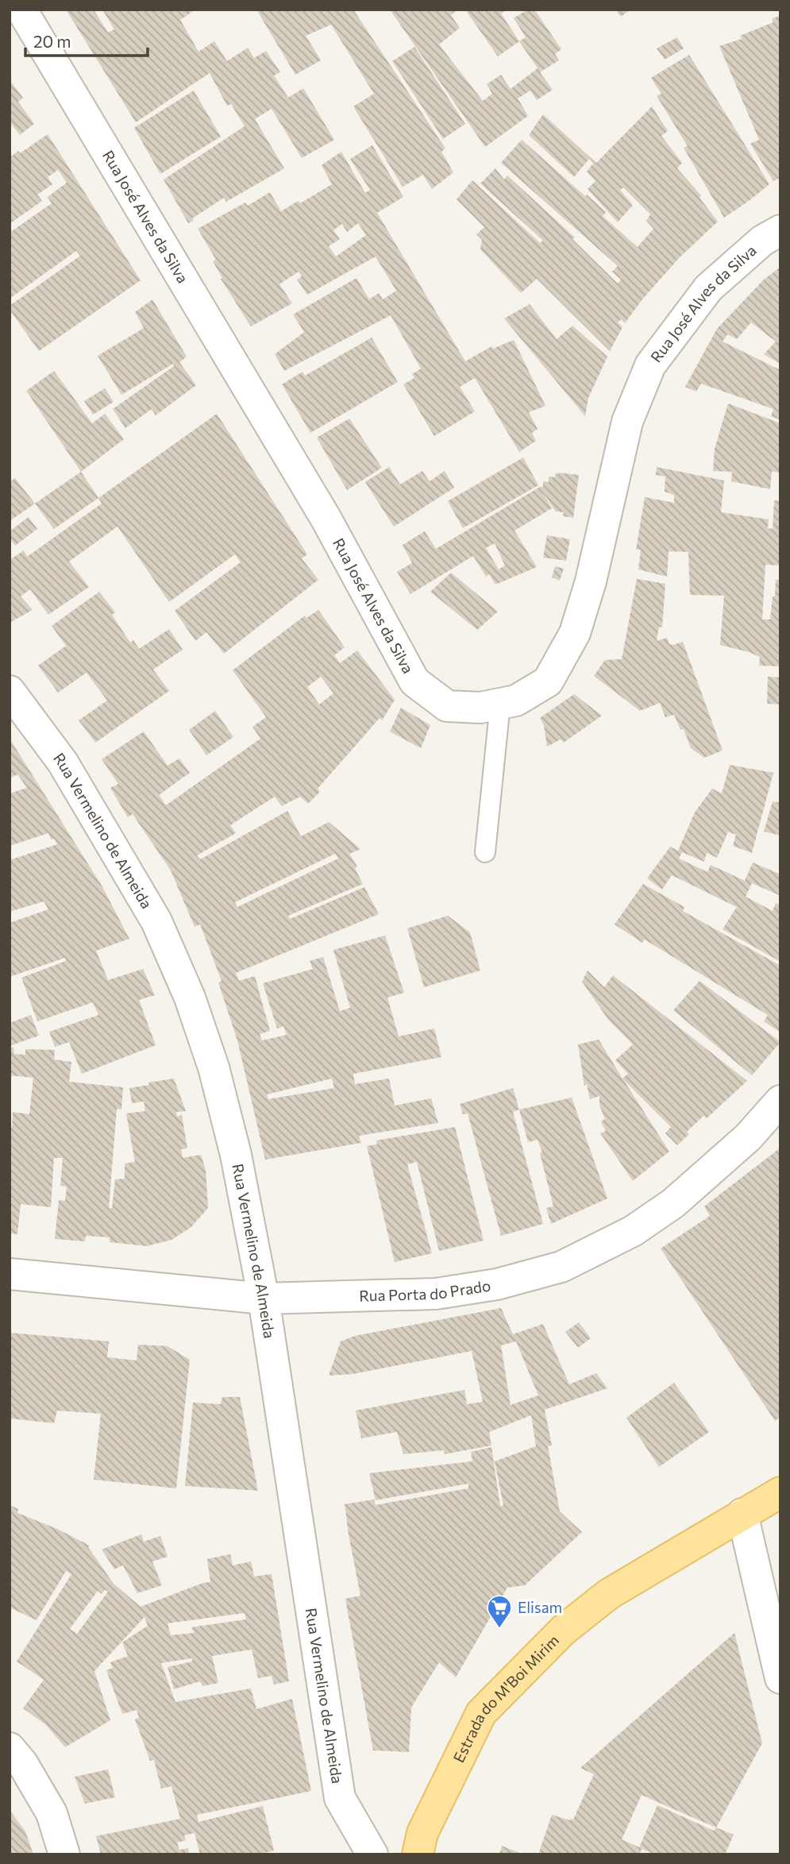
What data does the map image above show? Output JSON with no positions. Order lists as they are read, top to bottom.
{
  "streets": {
    "main road": ["Estrada do M'Boi Mirim"],
    "street": ["Rua José Alves da Silva", "Rua Vermelino de Almeida", "Rua Porta do Prado"]
  },
  "crossings": [
    ["Rua Vermelino de Almeida", "Rua Porta do Prado"]
  ],
  "places": {
    "supermarket": ["Elisam"]
  },
  "scale_bar": "20 m"
}
